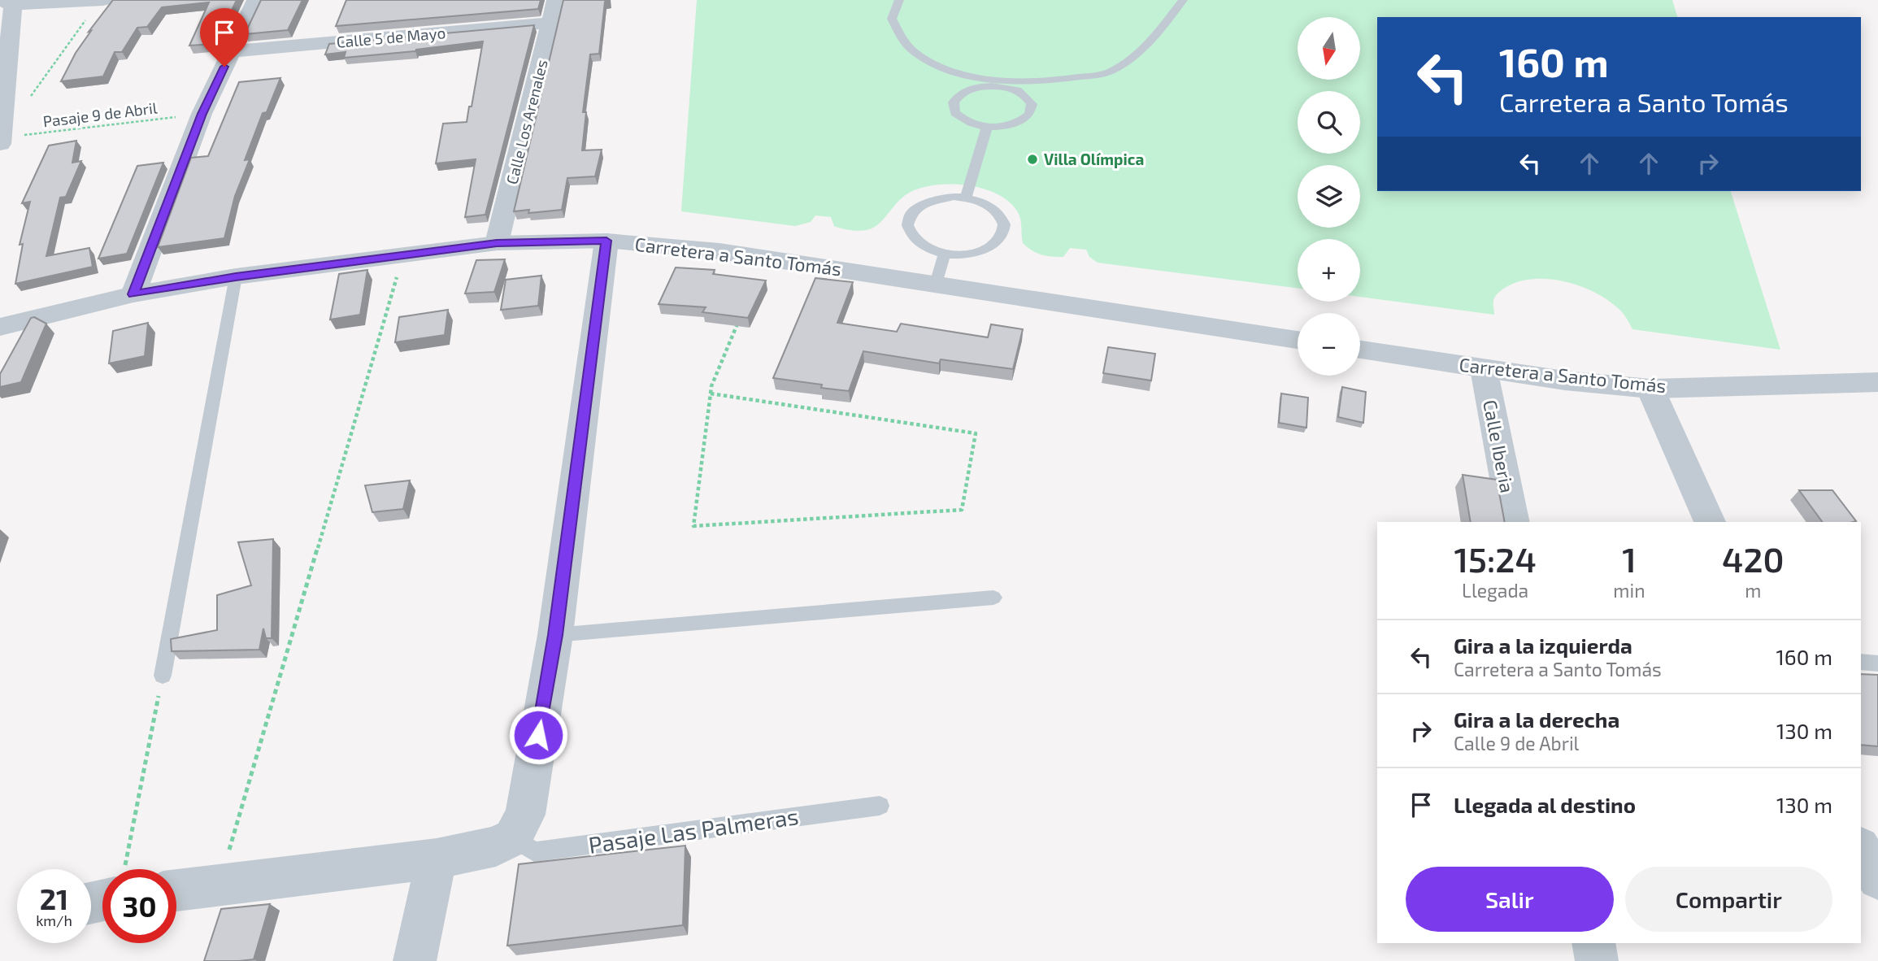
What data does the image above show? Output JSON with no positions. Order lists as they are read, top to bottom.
{
  "streets": {
    "street": [
      "Calle 5 de Mayo",
      "Calle Los Arenales",
      "Carretera a Santo Tomás",
      "Calle Iberia"
    ],
    "lane": ["Pasaje Las Palmeras"],
    "path": ["Pasaje 9 de Abril"]
  },
  "crossings": [
    ["Calle 5 de Mayo", "Calle Los Arenales"],
    ["Calle Los Arenales", "Carretera a Santo Tomás"],
    ["Carretera a Santo Tomás", "Calle Iberia"]
  ],
  "places": ["Villa Olímpica"],
  "north": "bottom",
  "page": {
    "map_buttons": ["+", "−"],
    "turn": ["160 m", "Carretera a Santo Tomás"],
    "eta": [
      "15:24",
      "Llegada",
      "1",
      "min",
      "420",
      "m"
    ],
    "list": [
      {
        "name": "Gira a la izquierda",
        "note": "Carretera a Santo Tomás",
        "value": "160 m"
      },
      {
        "name": "Gira a la derecha",
        "note": "Calle 9 de Abril",
        "value": "130 m"
      },
      {
        "name": "Llegada al destino",
        "value": "130 m"
      }
    ],
    "buttons": ["Salir", "Compartir"],
    "speed": "21 km/h",
    "limit": "30"
  }
}
